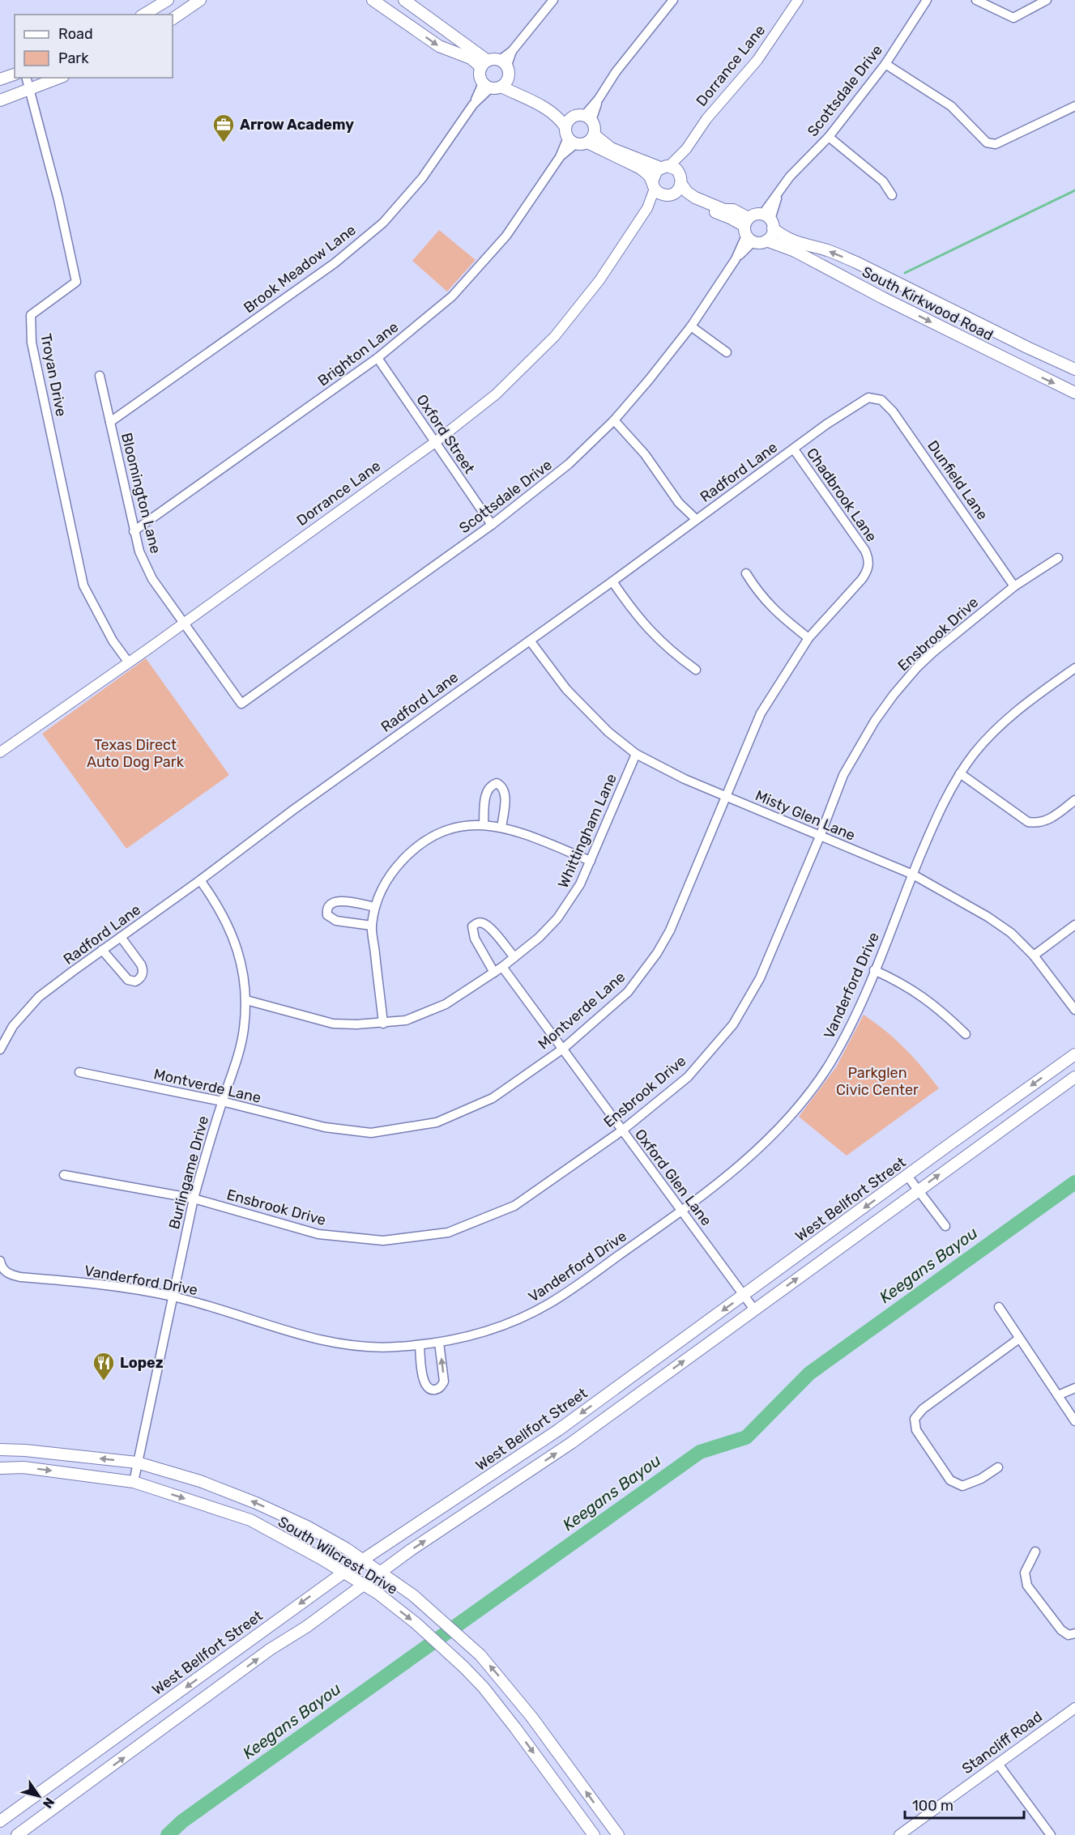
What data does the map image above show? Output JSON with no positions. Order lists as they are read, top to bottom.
{
  "streets": {
    "main road": ["South Kirkwood Road", "West Bellfort Street", "South Wilcrest Drive"],
    "street": [
      "Dorrance Lane",
      "Scottsdale Drive",
      "Brook Meadow Lane",
      "Brighton Lane",
      "Troyan Drive",
      "Oxford Street",
      "Radford Lane",
      "Dunfield Lane",
      "Bloomington Lane",
      "Chadbrook Lane",
      "Ensbrook Drive",
      "Misty Glen Lane",
      "Whittingham Lane",
      "Vanderford Drive",
      "Montverde Lane",
      "Burlingame Drive",
      "Oxford Glen Lane",
      "Stancliff Road"
    ]
  },
  "crossings": [
    ["Dorrance Lane", "Troyan Drive"],
    ["Dorrance Lane", "Oxford Street"],
    ["Dorrance Lane", "Bloomington Lane"],
    ["Scottsdale Drive", "South Kirkwood Road"],
    ["Scottsdale Drive", "Oxford Street"],
    ["Scottsdale Drive", "Bloomington Lane"],
    ["Brook Meadow Lane", "Bloomington Lane"],
    ["Brighton Lane", "Oxford Street"],
    ["Brighton Lane", "Bloomington Lane"],
    ["Radford Lane", "Dunfield Lane"],
    ["Radford Lane", "Chadbrook Lane"],
    ["Radford Lane", "Misty Glen Lane"],
    ["Radford Lane", "Burlingame Drive"],
    ["Dunfield Lane", "Ensbrook Drive"],
    ["Chadbrook Lane", "Montverde Lane"],
    ["Ensbrook Drive", "Misty Glen Lane"],
    ["Ensbrook Drive", "Burlingame Drive"],
    ["Ensbrook Drive", "Oxford Glen Lane"],
    ["Misty Glen Lane", "Whittingham Lane"],
    ["Misty Glen Lane", "Vanderford Drive"],
    ["Misty Glen Lane", "Montverde Lane"],
    ["Whittingham Lane", "Burlingame Drive"],
    ["Whittingham Lane", "Oxford Glen Lane"],
    ["Vanderford Drive", "Burlingame Drive"],
    ["Vanderford Drive", "Oxford Glen Lane"],
    ["Montverde Lane", "Burlingame Drive"],
    ["Montverde Lane", "Oxford Glen Lane"],
    ["Burlingame Drive", "South Wilcrest Drive"],
    ["Oxford Glen Lane", "West Bellfort Street"],
    ["West Bellfort Street", "South Wilcrest Drive"]
  ],
  "water": ["Keegans Bayou"],
  "parks": ["Texas Direct Auto Dog Park", "Parkglen Civic Center"],
  "places": {
    "office": ["Arrow Academy"],
    "restaurant": ["Lopez"]
  },
  "legend": ["Road", "Park"],
  "scale_bar": "100 m",
  "north": "bottom right"
}
